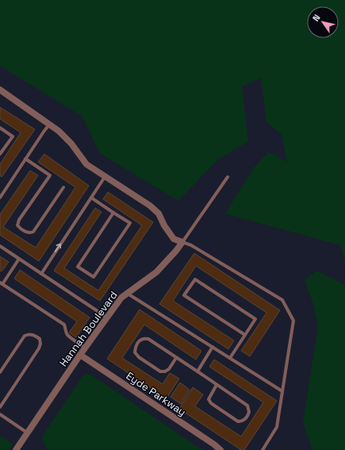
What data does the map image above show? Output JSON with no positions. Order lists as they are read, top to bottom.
{
  "streets": {
    "street": ["Hannah Boulevard", "Eyde Parkway"]
  },
  "crossings": [
    ["Hannah Boulevard", "Eyde Parkway"]
  ],
  "north": "top left"
}
